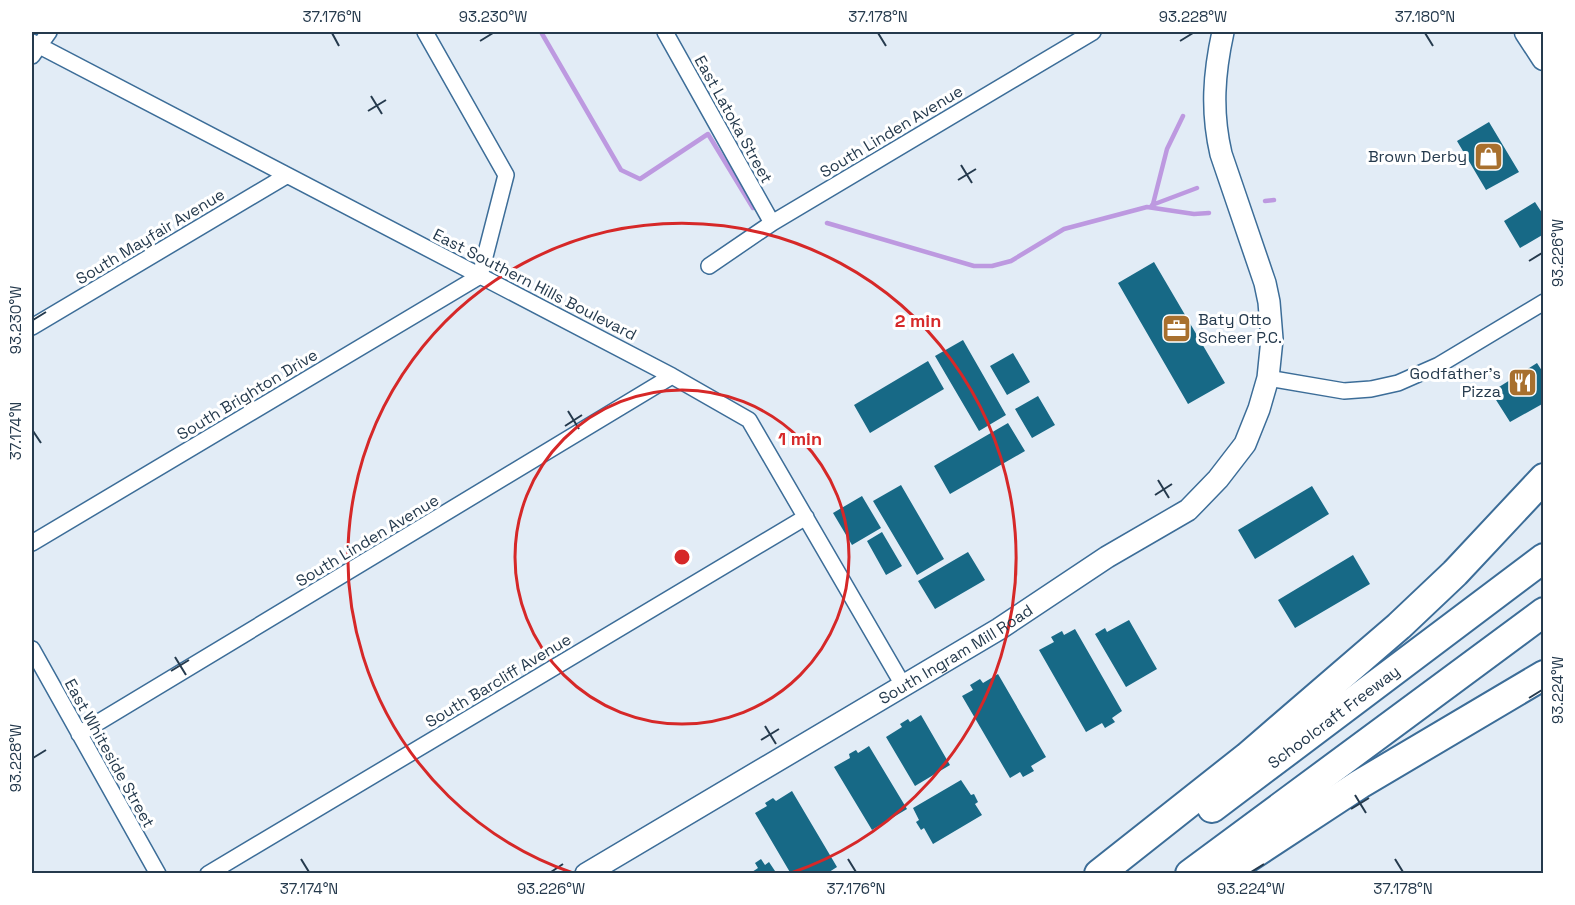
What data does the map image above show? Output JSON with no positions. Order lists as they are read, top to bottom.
{
  "streets": {
    "highway": ["Schoolcraft Freeway"],
    "street": [
      "East Latoka Street",
      "South Linden Avenue",
      "South Mayfair Avenue",
      "East Southern Hills Boulevard",
      "South Brighton Drive",
      "South Ingram Mill Road",
      "South Barcliff Avenue",
      "East Whiteside Street"
    ]
  },
  "crossings": [
    ["East Latoka Street", "South Linden Avenue"],
    ["South Linden Avenue", "East Southern Hills Boulevard"],
    ["South Linden Avenue", "East Whiteside Street"],
    ["South Mayfair Avenue", "East Southern Hills Boulevard"],
    ["East Southern Hills Boulevard", "South Brighton Drive"],
    ["East Southern Hills Boulevard", "South Ingram Mill Road"],
    ["East Southern Hills Boulevard", "South Barcliff Avenue"]
  ],
  "places": {
    "shop": ["Brown Derby"],
    "office": ["Baty Otto Scheer P.C."],
    "restaurant": ["Godfather's Pizza"]
  },
  "coordinates": [
    "37.176°N",
    "93.230°W",
    "37.178°N",
    "93.228°W",
    "37.180°N",
    "93.226°W",
    "37.174°N",
    "93.224°W"
  ],
  "rings": ["2 min", "1 min"]
}
